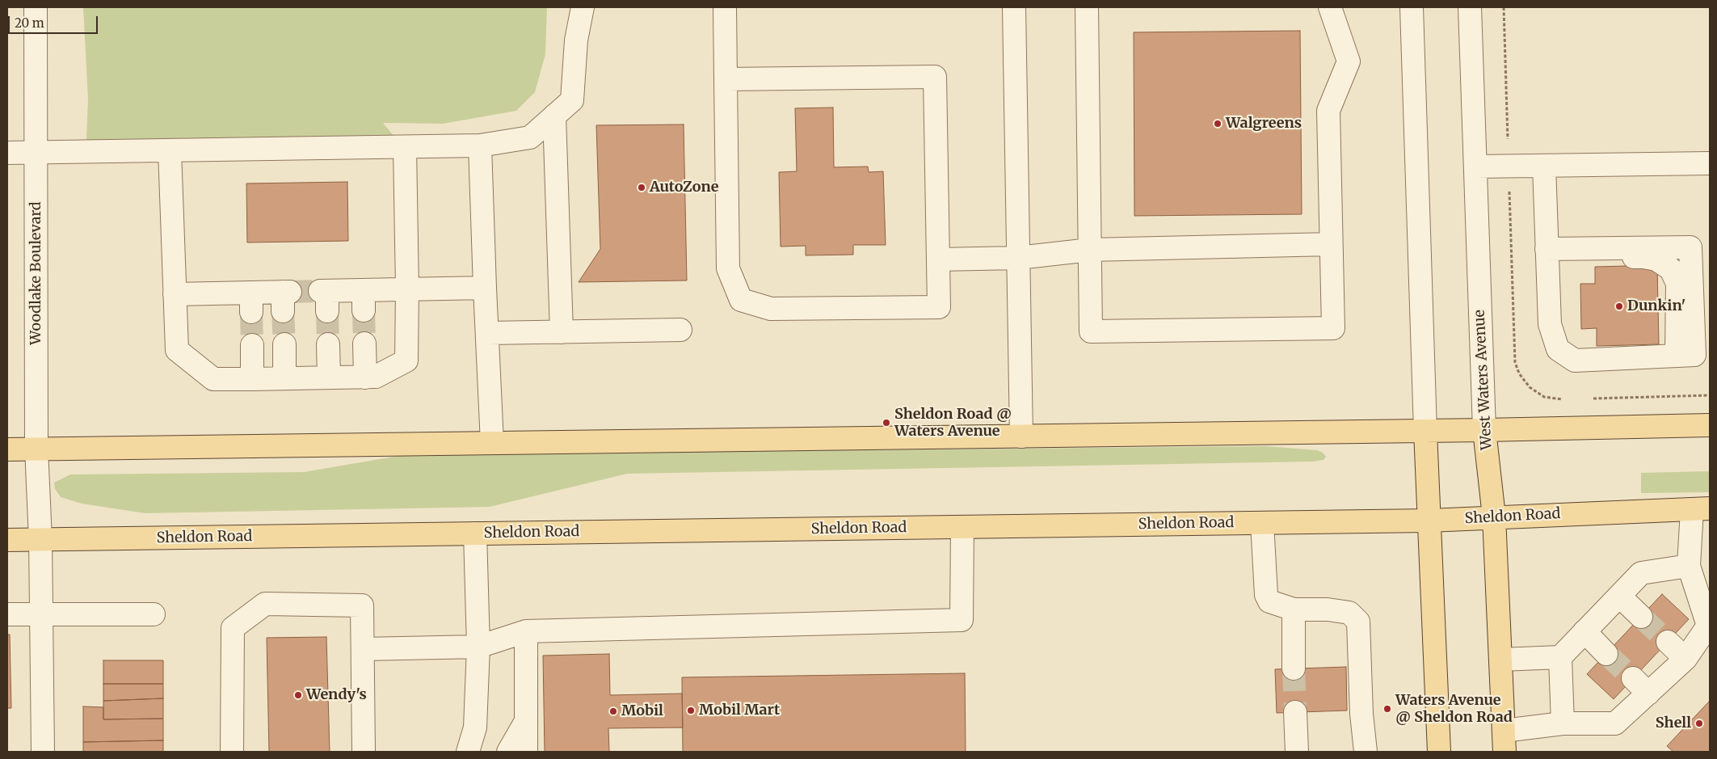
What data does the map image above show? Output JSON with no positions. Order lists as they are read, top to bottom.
{
  "streets": {
    "main road": ["West Waters Avenue", "Sheldon Road"],
    "street": ["Woodlake Boulevard"]
  },
  "crossings": [
    ["Woodlake Boulevard", "Sheldon Road"],
    ["West Waters Avenue", "Sheldon Road"]
  ],
  "places": [
    "Walgreens",
    "AutoZone",
    "Dunkin'",
    "Sheldon Road @ Waters Avenue",
    "Wendy's",
    "Waters Avenue @ Sheldon Road",
    "Mobil Mart",
    "Mobil",
    "Shell"
  ],
  "scale_bar": "20 m"
}
